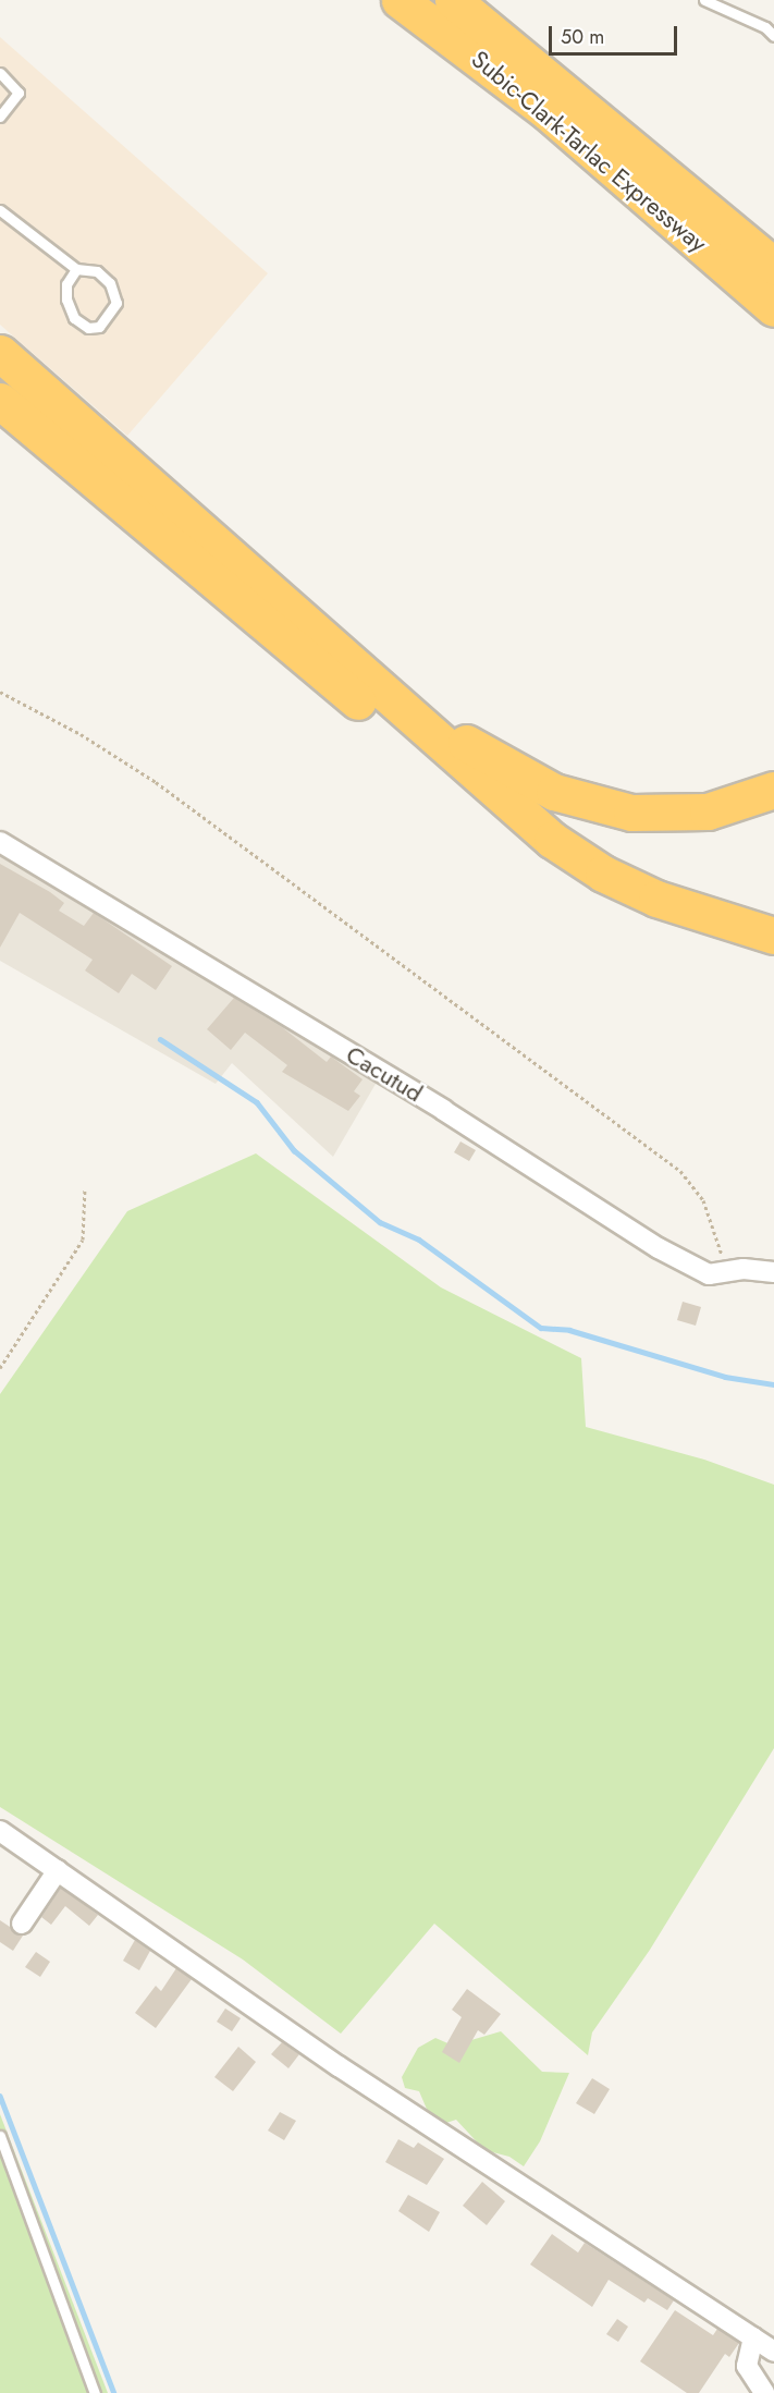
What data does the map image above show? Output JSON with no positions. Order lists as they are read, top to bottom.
{
  "streets": {
    "highway": ["Subic-Clark-Tarlac Expressway"],
    "street": ["Cacutud"]
  },
  "scale_bar": "50 m"
}
